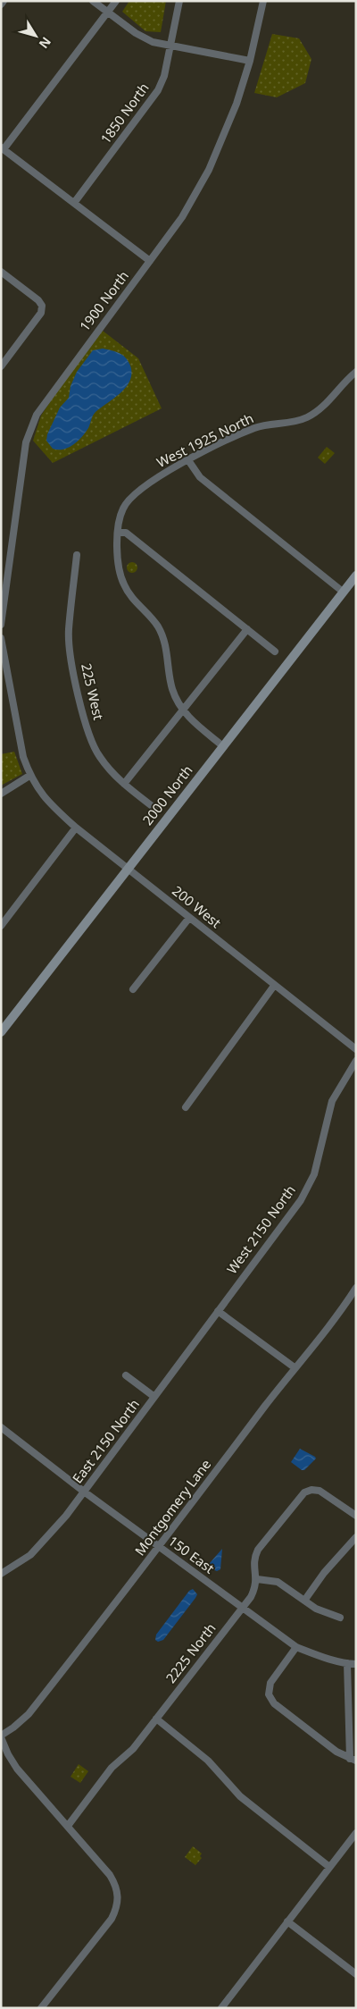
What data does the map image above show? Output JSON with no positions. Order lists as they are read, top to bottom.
{
  "streets": {
    "street": [
      "1850 North",
      "1900 North",
      "West 1925 North",
      "225 West",
      "2000 North",
      "200 West",
      "West 2150 North",
      "East 2150 North",
      "Montgomery Lane",
      "150 East",
      "2225 North"
    ]
  },
  "crossings": [
    ["West 1925 North", "2000 North"],
    ["2000 North", "200 West"],
    ["West 2150 North", "East 2150 North"],
    ["East 2150 North", "150 East"],
    ["Montgomery Lane", "150 East"],
    ["150 East", "2225 North"]
  ],
  "north": "bottom right"
}
